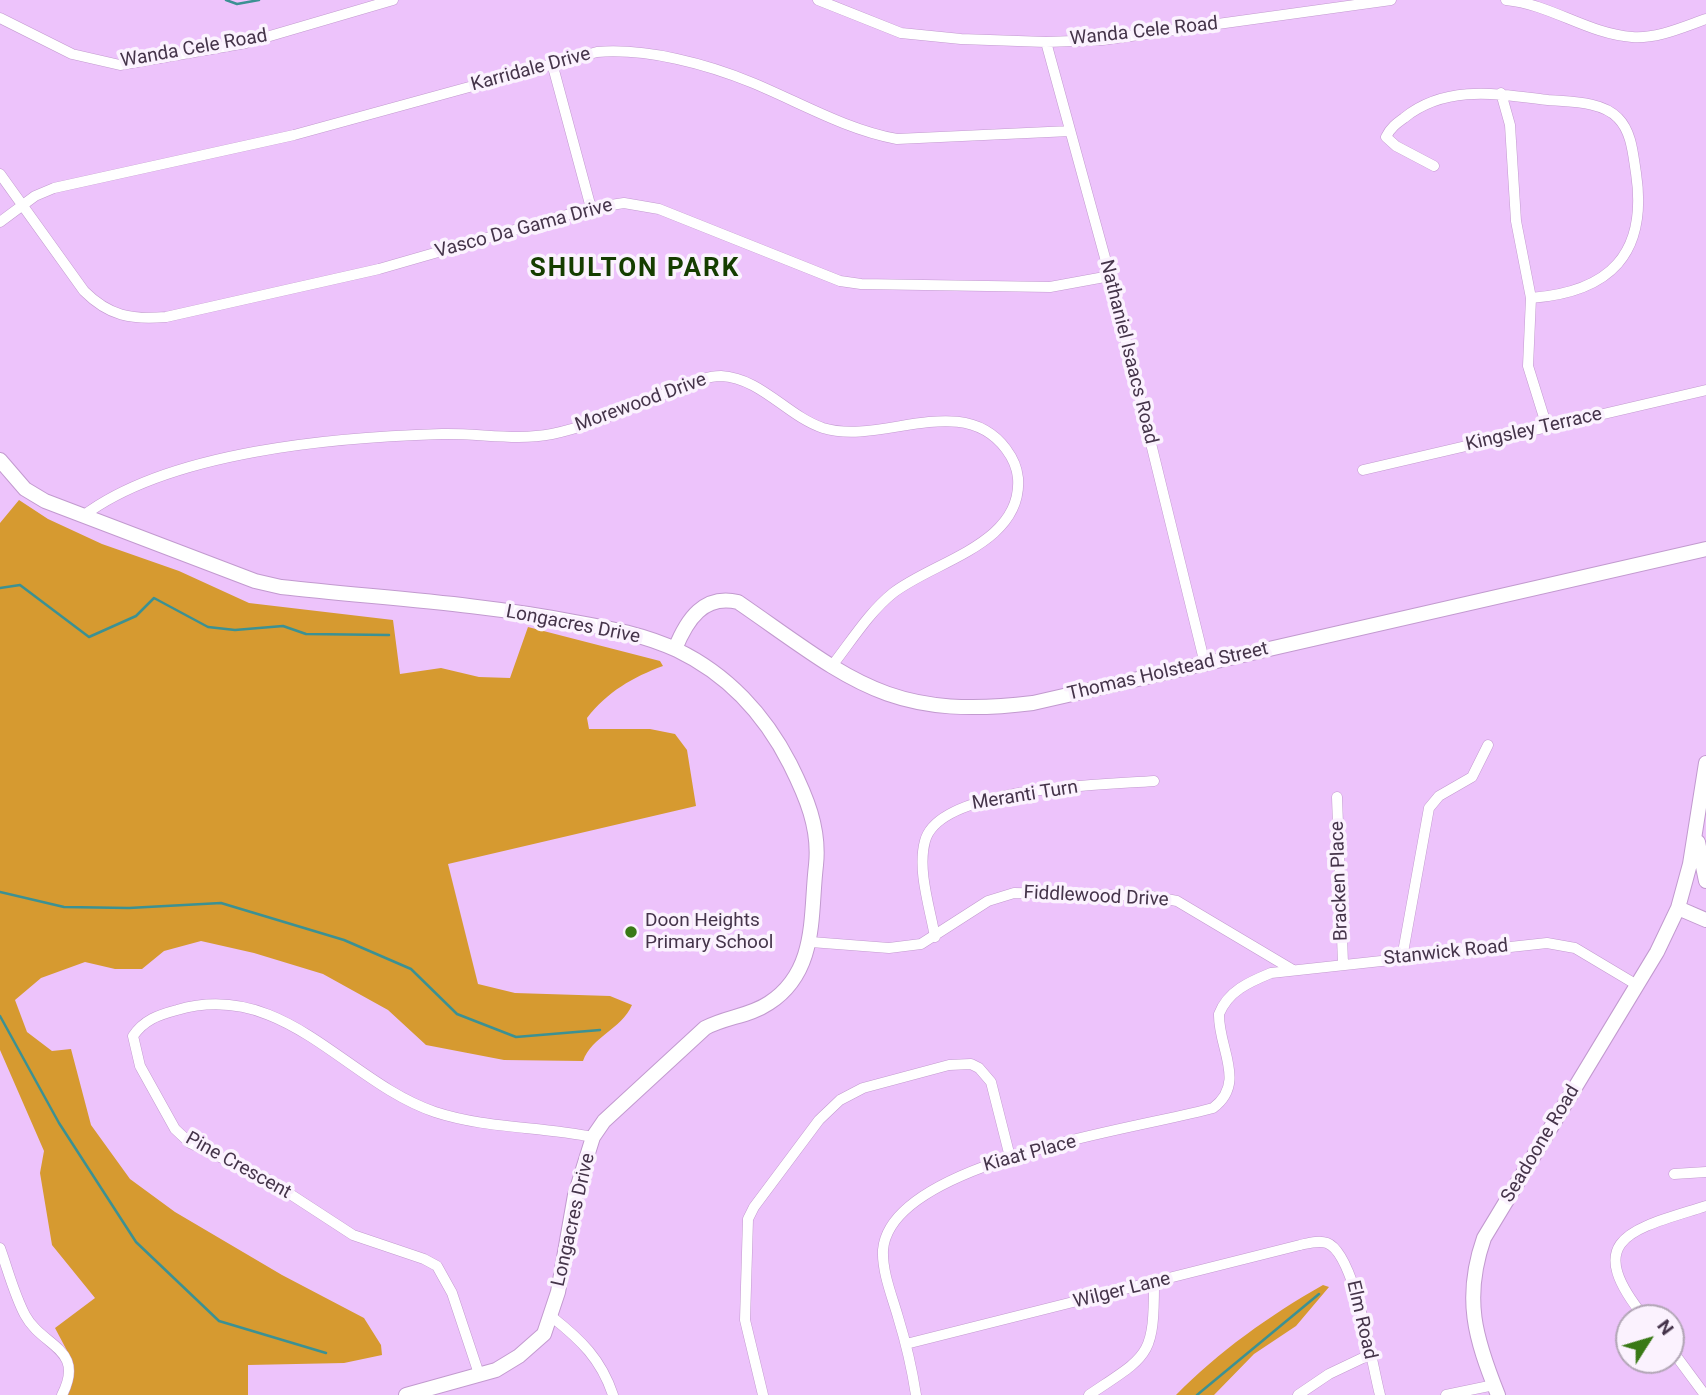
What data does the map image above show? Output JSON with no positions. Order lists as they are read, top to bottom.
{
  "streets": {
    "street": [
      "Wanda Cele Road",
      "Karridale Drive",
      "Vasco Da Gama Drive",
      "Nathaniel Isaacs Road",
      "Morewood Drive",
      "Kingsley Terrace",
      "Longacres Drive",
      "Thomas Holstead Street",
      "Meranti Turn",
      "Bracken Place",
      "Fiddlewood Drive",
      "Stanwick Road",
      "Seadoone Road",
      "Kiaat Place",
      "Pine Crescent",
      "Wilger Lane",
      "Elm Road"
    ]
  },
  "crossings": [
    ["Wanda Cele Road", "Nathaniel Isaacs Road"],
    ["Karridale Drive", "Vasco Da Gama Drive"],
    ["Karridale Drive", "Nathaniel Isaacs Road"],
    ["Vasco Da Gama Drive", "Nathaniel Isaacs Road"],
    ["Nathaniel Isaacs Road", "Thomas Holstead Street"],
    ["Morewood Drive", "Longacres Drive"],
    ["Morewood Drive", "Thomas Holstead Street"],
    ["Longacres Drive", "Thomas Holstead Street"],
    ["Longacres Drive", "Fiddlewood Drive"],
    ["Longacres Drive", "Pine Crescent"],
    ["Meranti Turn", "Fiddlewood Drive"],
    ["Bracken Place", "Stanwick Road"],
    ["Fiddlewood Drive", "Stanwick Road"],
    ["Stanwick Road", "Seadoone Road"],
    ["Stanwick Road", "Kiaat Place"],
    ["Kiaat Place", "Wilger Lane"],
    ["Wilger Lane", "Elm Road"]
  ],
  "districts": ["SHULTON PARK"],
  "places": ["Doon Heights Primary School"],
  "north": "top right"
}
